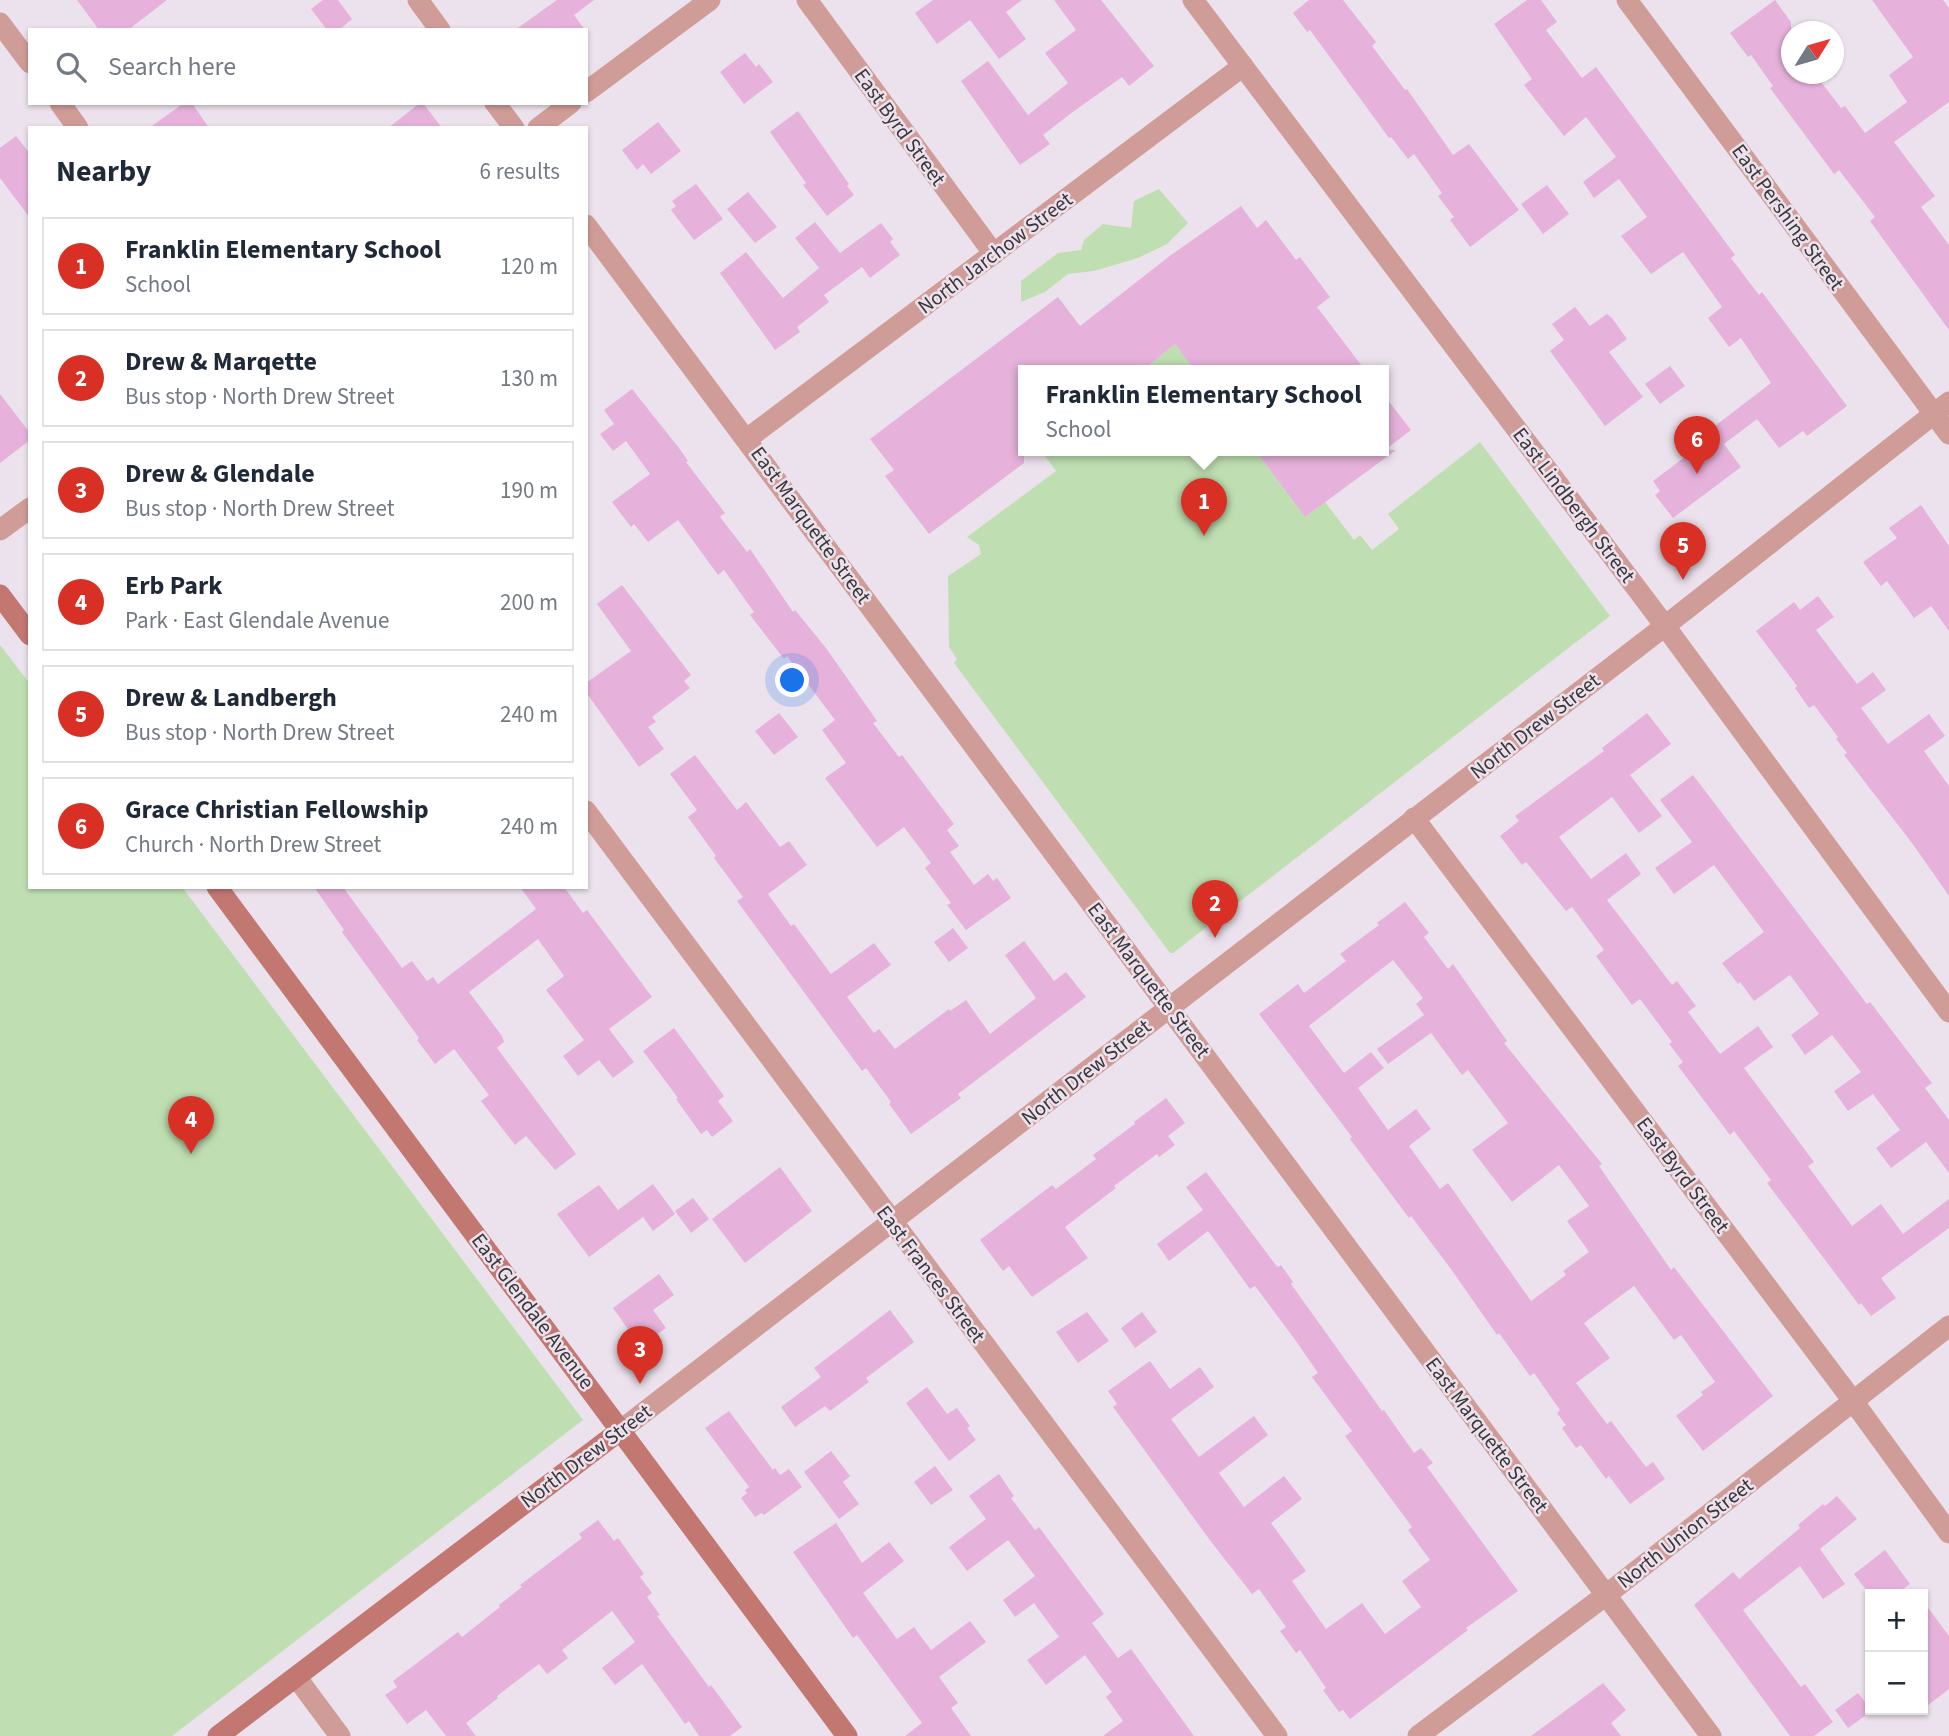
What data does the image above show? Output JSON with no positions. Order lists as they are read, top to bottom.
{
  "streets": {
    "street": [
      "East Byrd Street",
      "East Pershing Street",
      "North Jarchow Street",
      "East Lindbergh Street",
      "East Marquette Street",
      "North Drew Street",
      "East Frances Street",
      "East Glendale Avenue",
      "North Union Street"
    ]
  },
  "crossings": [
    ["East Byrd Street", "North Jarchow Street"],
    ["East Byrd Street", "North Drew Street"],
    ["East Byrd Street", "North Union Street"],
    ["East Pershing Street", "North Drew Street"],
    ["North Jarchow Street", "East Lindbergh Street"],
    ["North Jarchow Street", "East Marquette Street"],
    ["East Lindbergh Street", "North Drew Street"],
    ["East Marquette Street", "North Drew Street"],
    ["East Marquette Street", "North Union Street"],
    ["North Drew Street", "East Frances Street"],
    ["North Drew Street", "East Glendale Avenue"]
  ],
  "north": "top right",
  "page": {
    "search": "Search here",
    "heading": ["Nearby", "6 results"],
    "list": [
      {
        "mark": "1",
        "name": "Franklin Elementary School",
        "note": "School",
        "value": "120 m"
      },
      {
        "mark": "2",
        "name": "Drew & Marqette",
        "note": "Bus stop · North Drew Street",
        "value": "130 m"
      },
      {
        "mark": "3",
        "name": "Drew & Glendale",
        "note": "Bus stop · North Drew Street",
        "value": "190 m"
      },
      {
        "mark": "4",
        "name": "Erb Park",
        "note": "Park · East Glendale Avenue",
        "value": "200 m"
      },
      {
        "mark": "5",
        "name": "Drew & Landbergh",
        "note": "Bus stop · North Drew Street",
        "value": "240 m"
      },
      {
        "mark": "6",
        "name": "Grace Christian Fellowship",
        "note": "Church · North Drew Street",
        "value": "240 m"
      }
    ],
    "popup": ["Franklin Elementary School", "School"],
    "pins": [
      "6",
      "1",
      "5",
      "2",
      "4",
      "3"
    ],
    "map_buttons": ["+", "−"]
  }
}
